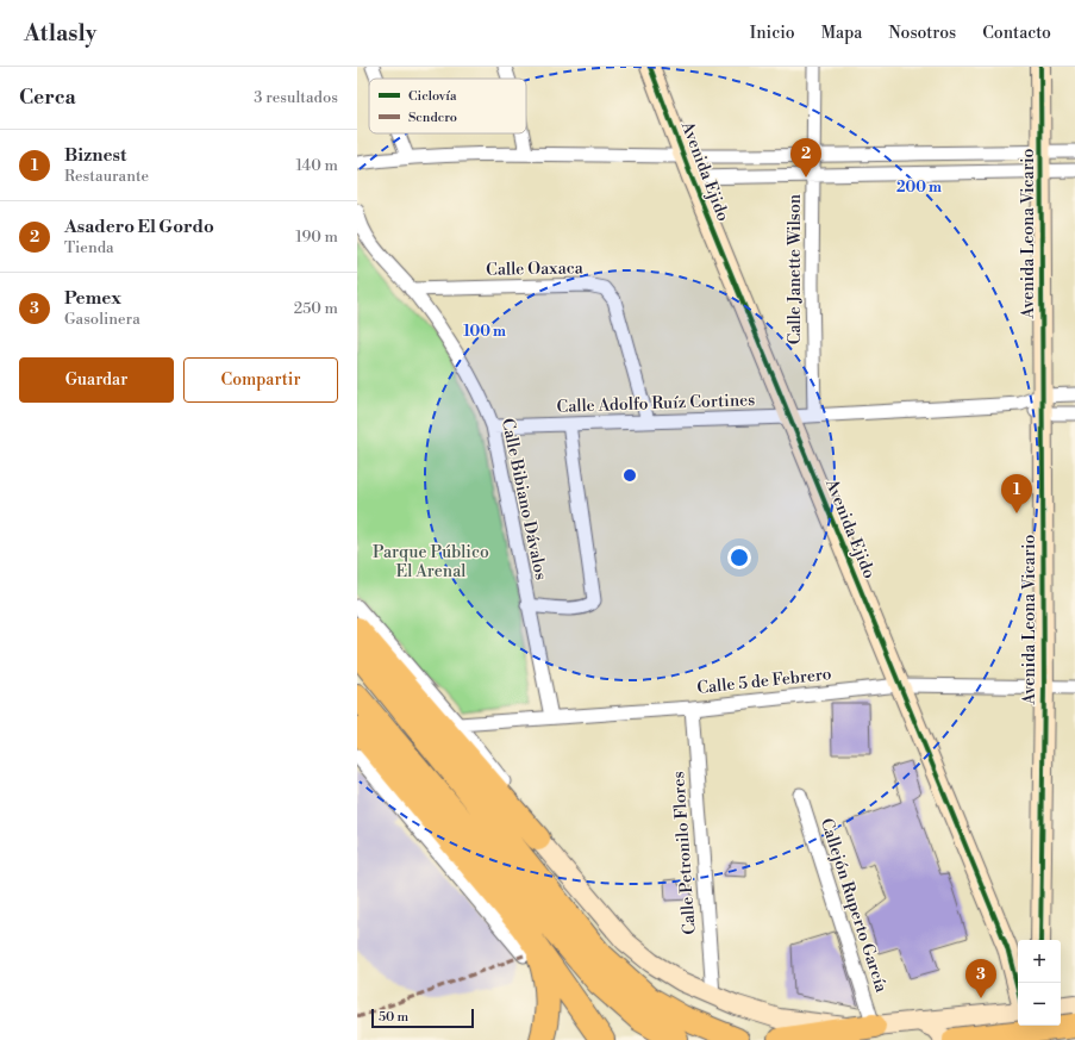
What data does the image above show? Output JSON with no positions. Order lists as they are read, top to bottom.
{
  "streets": {
    "street": [
      "Avenida Ejido",
      "Avenida Leona Vicario",
      "Calle Oaxaca",
      "Calle Janette Wilson",
      "Calle Adolfo Ruíz Cortines",
      "Calle Bibiano Dávalos",
      "Calle 5 de Febrero",
      "Calle Petronilo Flores",
      "Callejón Ruperto García"
    ]
  },
  "crossings": [
    ["Avenida Ejido", "Calle Adolfo Ruíz Cortines"],
    ["Avenida Ejido", "Calle 5 de Febrero"],
    ["Avenida Leona Vicario", "Calle Adolfo Ruíz Cortines"],
    ["Avenida Leona Vicario", "Calle 5 de Febrero"],
    ["Calle Oaxaca", "Calle Adolfo Ruíz Cortines"],
    ["Calle Oaxaca", "Calle Bibiano Dávalos"],
    ["Calle Janette Wilson", "Calle Adolfo Ruíz Cortines"],
    ["Calle Adolfo Ruíz Cortines", "Calle Bibiano Dávalos"],
    ["Calle Bibiano Dávalos", "Calle 5 de Febrero"],
    ["Calle 5 de Febrero", "Calle Petronilo Flores"]
  ],
  "parks": ["Parque Público El Arenal"],
  "legend": ["Ciclovía", "Sendero"],
  "scale_bar": "50 m",
  "page": {
    "header": "Atlasly",
    "nav": [
      "Inicio",
      "Mapa",
      "Nosotros",
      "Contacto"
    ],
    "heading": ["Cerca", "3 resultados"],
    "list": [
      {
        "mark": "1",
        "name": "Biznest",
        "note": "Restaurante",
        "value": "140 m"
      },
      {
        "mark": "2",
        "name": "Asadero El Gordo",
        "note": "Tienda",
        "value": "190 m"
      },
      {
        "mark": "3",
        "name": "Pemex",
        "note": "Gasolinera",
        "value": "250 m"
      }
    ],
    "pins": ["2", "1", "3"],
    "buttons": ["Guardar", "Compartir"],
    "map_buttons": ["+", "−"],
    "scale": "50 m"
  },
  "rings": ["200 m", "100 m"]
}
